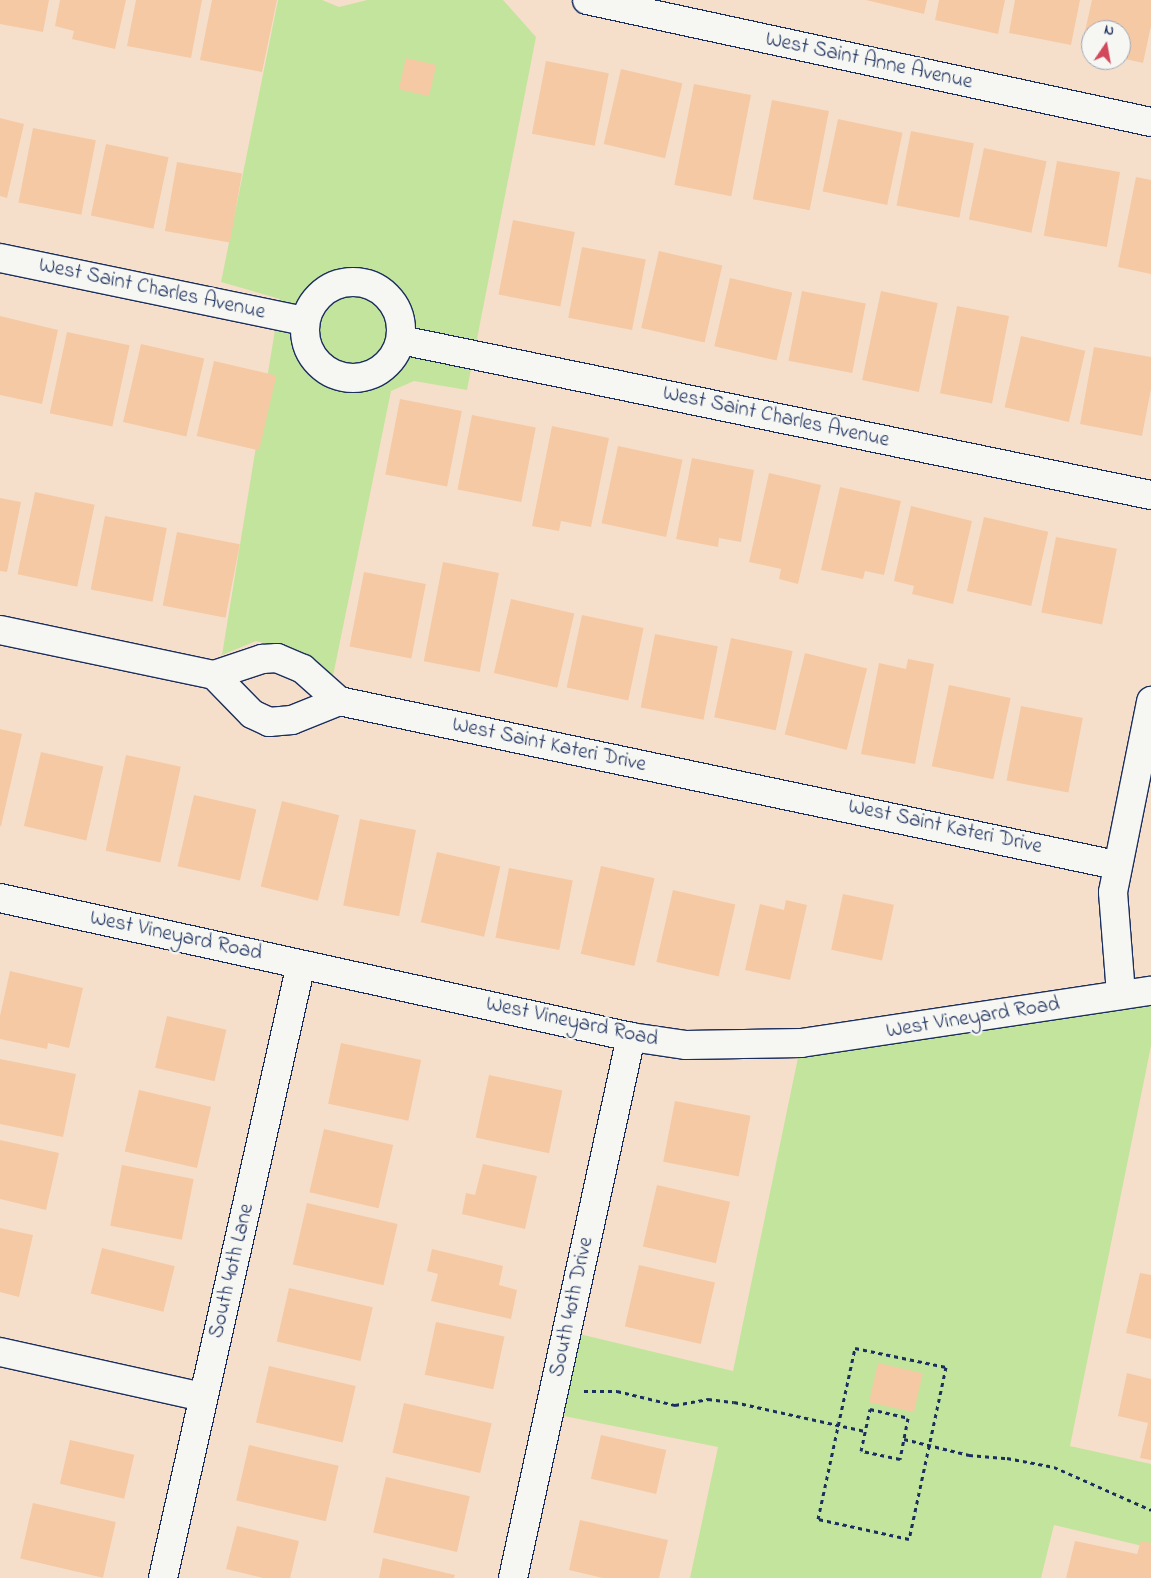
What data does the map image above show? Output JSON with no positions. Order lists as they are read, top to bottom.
{
  "streets": {
    "street": [
      "West Saint Anne Avenue",
      "West Saint Charles Avenue",
      "West Saint Kateri Drive",
      "West Vineyard Road",
      "South 40th Lane",
      "South 40th Drive"
    ]
  },
  "crossings": [
    ["West Vineyard Road", "South 40th Lane"],
    ["West Vineyard Road", "South 40th Drive"]
  ],
  "north": "top"
}
